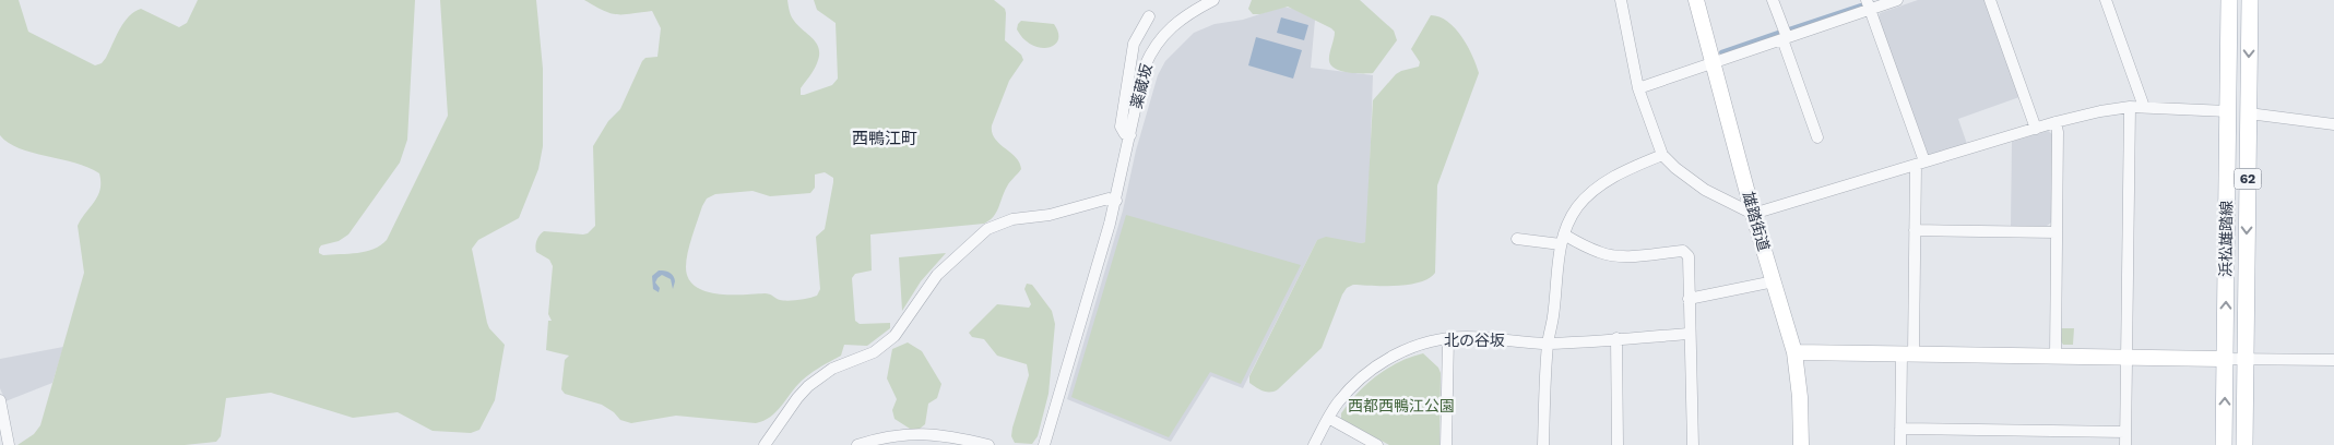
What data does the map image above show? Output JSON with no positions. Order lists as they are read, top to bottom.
{
  "streets": {
    "main road": ["62", "浜松雄踏線"],
    "street": ["薬蔵坂", "雄踏街道", "北の谷坂"]
  },
  "districts": ["西鴨江町"],
  "parks": ["西都西鴨江公園"]
}
